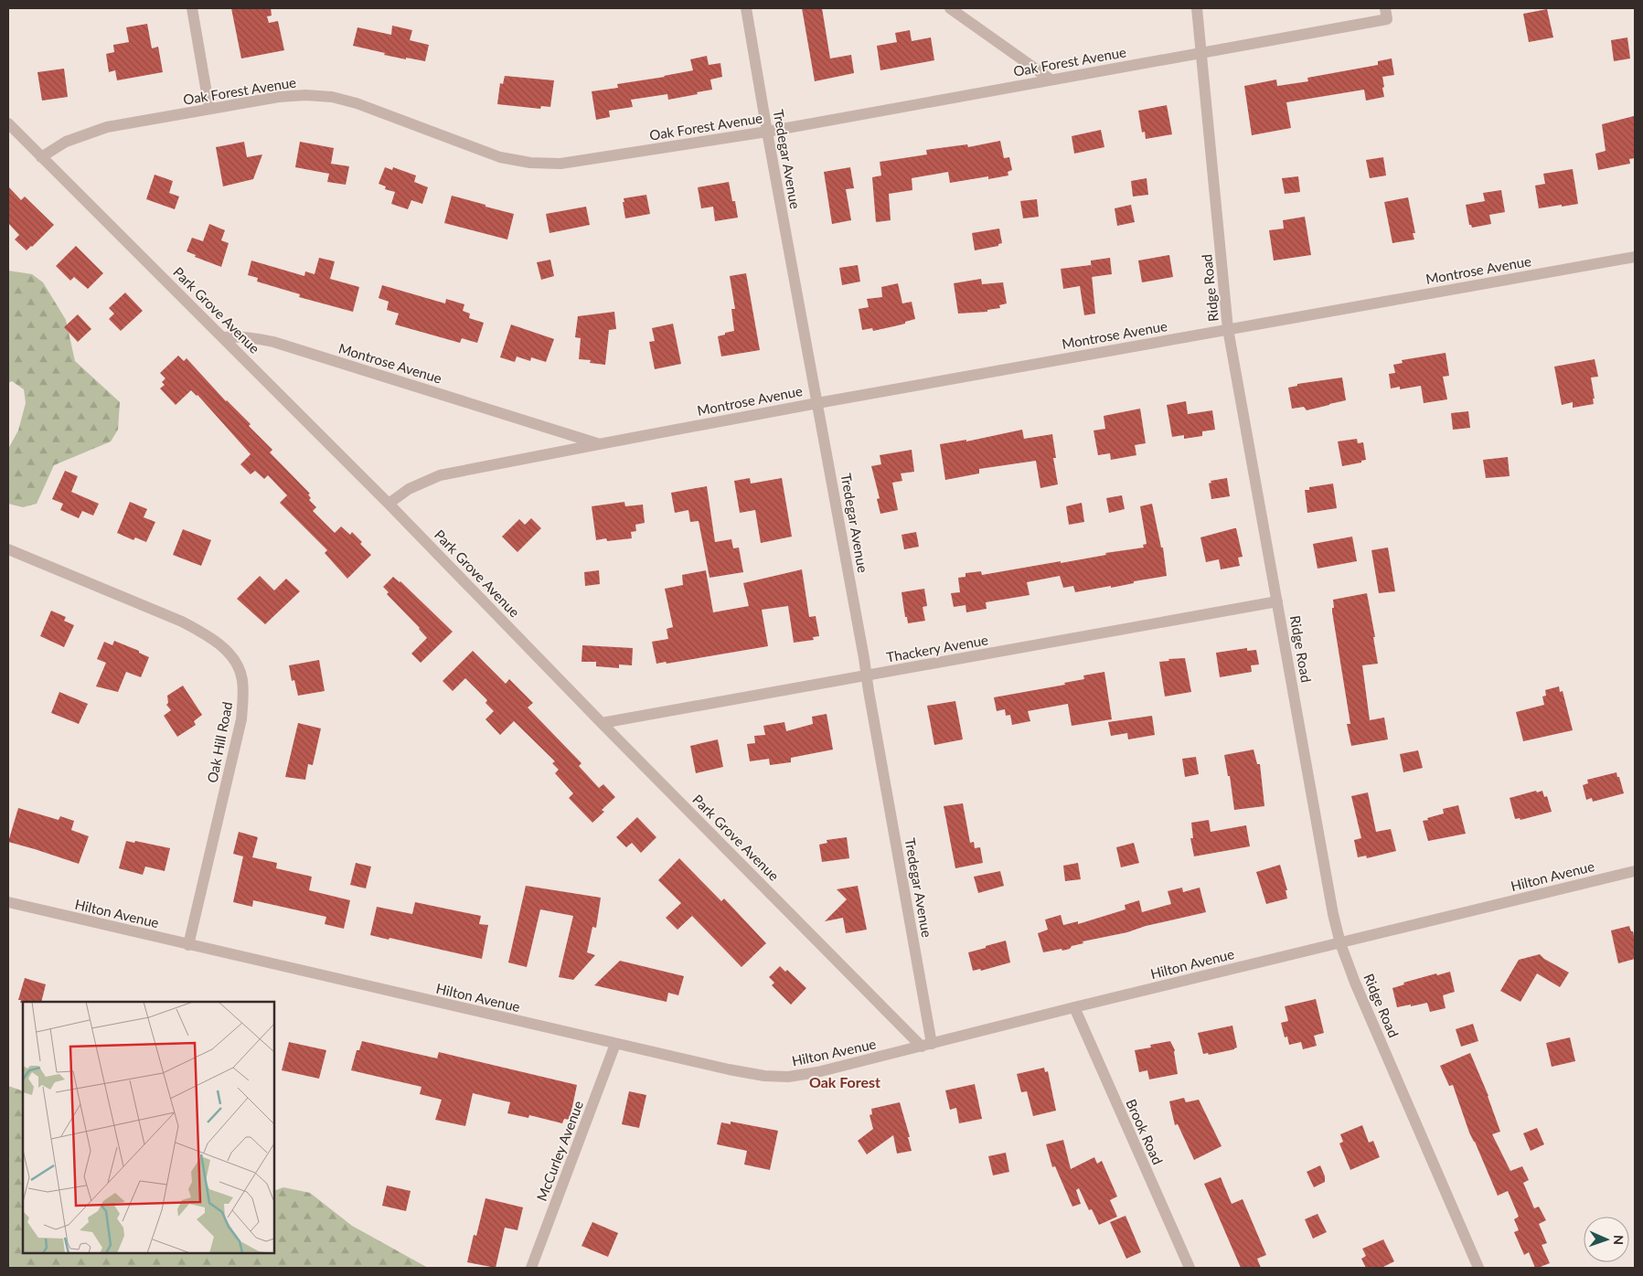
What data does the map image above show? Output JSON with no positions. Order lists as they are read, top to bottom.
{
  "streets": {
    "street": [
      "Oak Forest Avenue",
      "Tredegar Avenue",
      "Montrose Avenue",
      "Ridge Road",
      "Park Grove Avenue",
      "Thackery Avenue",
      "Oak Hill Road",
      "Hilton Avenue",
      "Brook Road",
      "McCurley Avenue"
    ]
  },
  "crossings": [
    ["Oak Forest Avenue", "Tredegar Avenue"],
    ["Oak Forest Avenue", "Ridge Road"],
    ["Oak Forest Avenue", "Park Grove Avenue"],
    ["Tredegar Avenue", "Montrose Avenue"],
    ["Tredegar Avenue", "Park Grove Avenue"],
    ["Tredegar Avenue", "Thackery Avenue"],
    ["Tredegar Avenue", "Hilton Avenue"],
    ["Montrose Avenue", "Ridge Road"],
    ["Montrose Avenue", "Park Grove Avenue"],
    ["Ridge Road", "Thackery Avenue"],
    ["Ridge Road", "Hilton Avenue"],
    ["Park Grove Avenue", "Thackery Avenue"],
    ["Park Grove Avenue", "Hilton Avenue"],
    ["Oak Hill Road", "Hilton Avenue"],
    ["Hilton Avenue", "Brook Road"],
    ["Hilton Avenue", "McCurley Avenue"]
  ],
  "districts": ["Oak Forest"],
  "north": "right"
}
